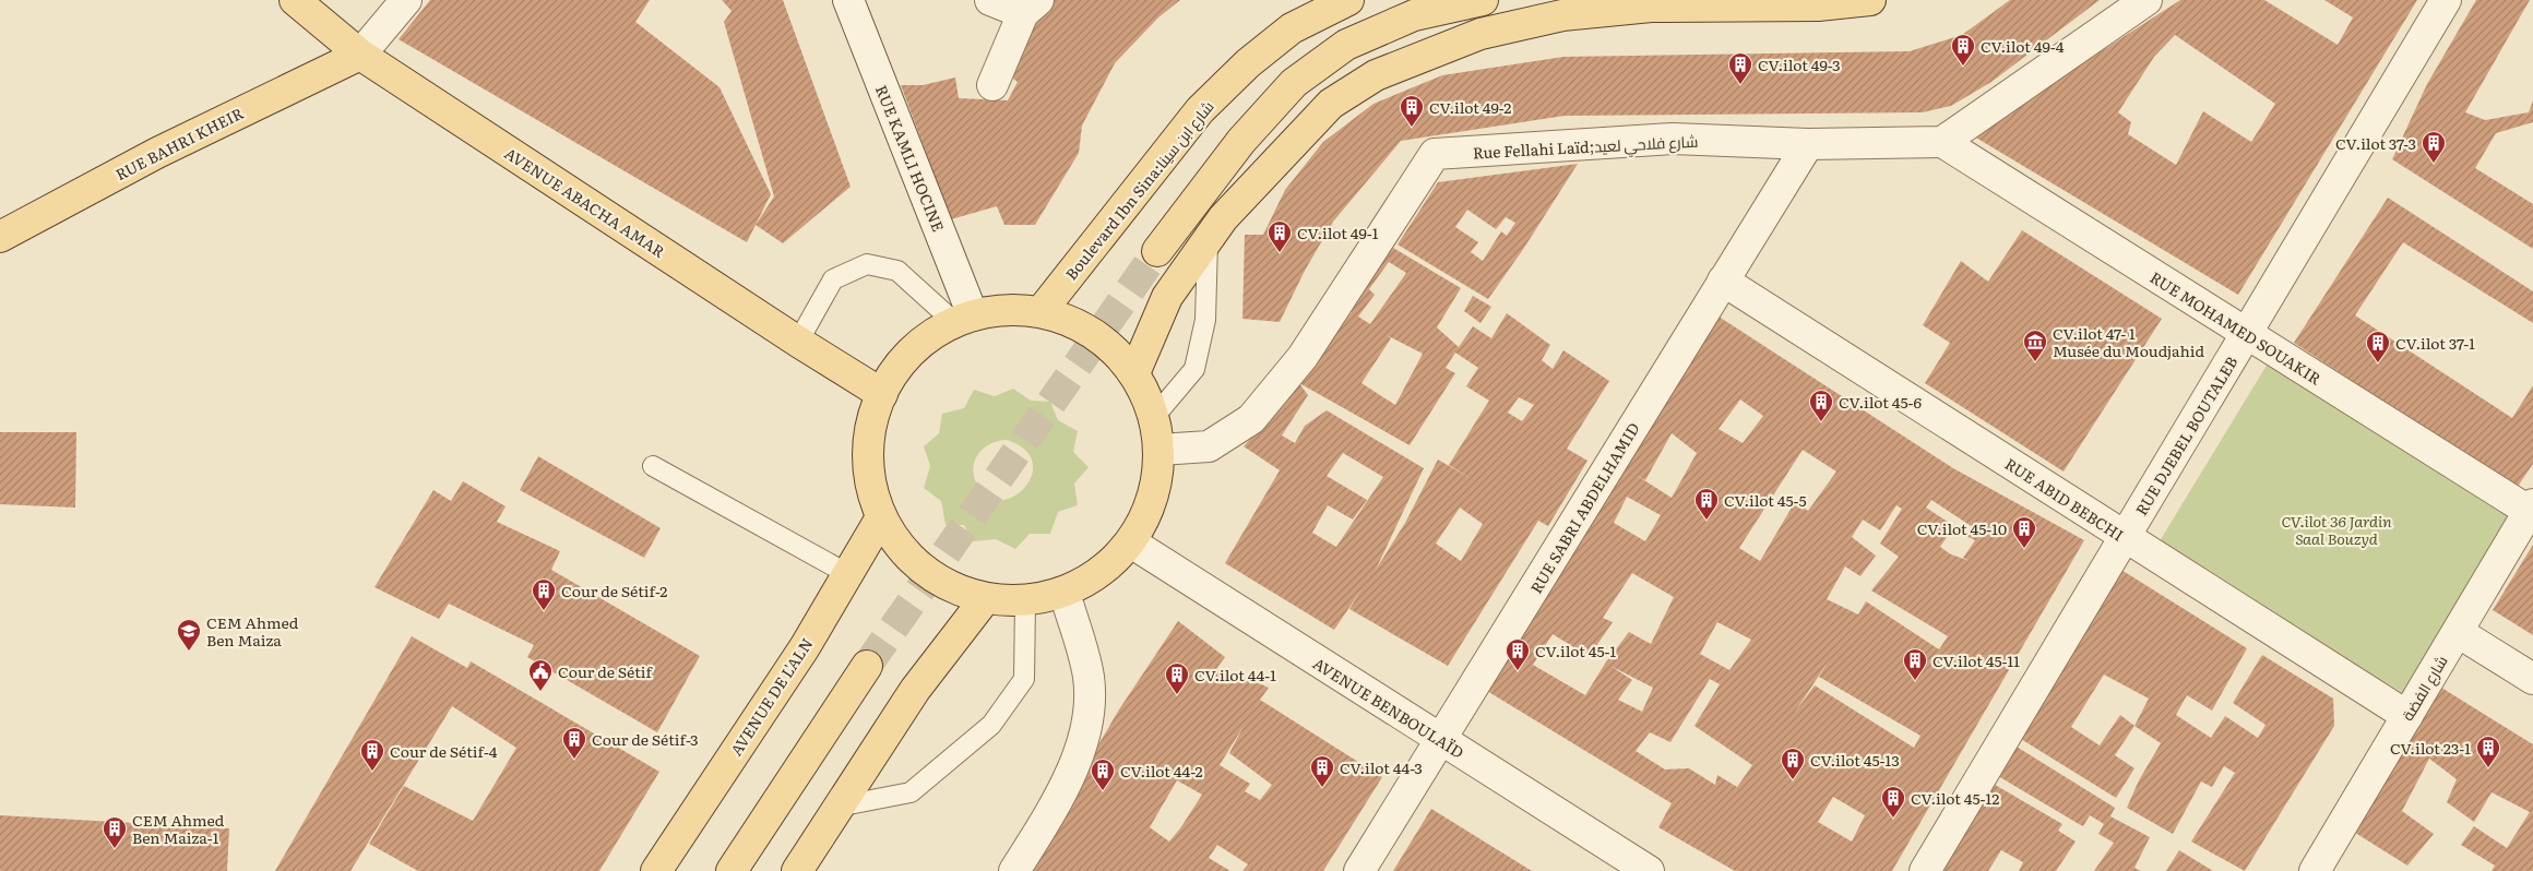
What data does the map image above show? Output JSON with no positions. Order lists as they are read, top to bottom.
{
  "streets": {
    "main road": [
      "RUE BAHRI KHEIR",
      "Boulevard Ibn Sina:شارع ابن سينا",
      "AVENUE ABACHA AMAR",
      "AVENUE DE L'ALN"
    ],
    "street": [
      "Rue Fellahi Laïd;شارع فلاحي لعيد",
      "RUE KAMLI HOCINE",
      "RUE MOHAMED SOUAKIR",
      "RUE DJEBEL BOUTALEB",
      "RUE ABID BEBCHI",
      "RUE SABRI ABDELHAMID",
      "شارع الفضة",
      "AVENUE BENBOULAÏD"
    ]
  },
  "crossings": [
    ["RUE BAHRI KHEIR", "AVENUE ABACHA AMAR"],
    ["Rue Fellahi Laïd;شارع فلاحي لعيد", "RUE MOHAMED SOUAKIR"],
    ["Rue Fellahi Laïd;شارع فلاحي لعيد", "RUE SABRI ABDELHAMID"],
    ["RUE MOHAMED SOUAKIR", "RUE DJEBEL BOUTALEB"],
    ["RUE MOHAMED SOUAKIR", "شارع الفضة"],
    ["RUE DJEBEL BOUTALEB", "RUE ABID BEBCHI"],
    ["RUE ABID BEBCHI", "RUE SABRI ABDELHAMID"],
    ["RUE ABID BEBCHI", "شارع الفضة"],
    ["RUE SABRI ABDELHAMID", "AVENUE BENBOULAÏD"]
  ],
  "parks": ["CV.ilot 36 Jardin Saal Bouzyd"],
  "places": {
    "building": [
      "CV.ilot 49-4",
      "CV.ilot 49-3",
      "CV.ilot 49-2",
      "CV.ilot 37-3",
      "CV.ilot 49-1",
      "CV.ilot 37-1",
      "CV.ilot 45-6",
      "CV.ilot 45-5",
      "CV.ilot 45-10",
      "Cour de Sétif-2",
      "CV.ilot 45-1",
      "CV.ilot 45-11",
      "CV.ilot 44-1",
      "Cour de Sétif-3",
      "CV.ilot 23-1",
      "Cour de Sétif-4",
      "CV.ilot 45-13",
      "CV.ilot 44-3",
      "CV.ilot 44-2",
      "CV.ilot 45-12",
      "CEM Ahmed Ben Maiza-1"
    ],
    "museum": ["CV.ilot 47- 1 Musée du Moudjahid"],
    "school or university": ["CEM Ahmed Ben Maiza"],
    "public building": ["Cour de Sétif"]
  }
}
